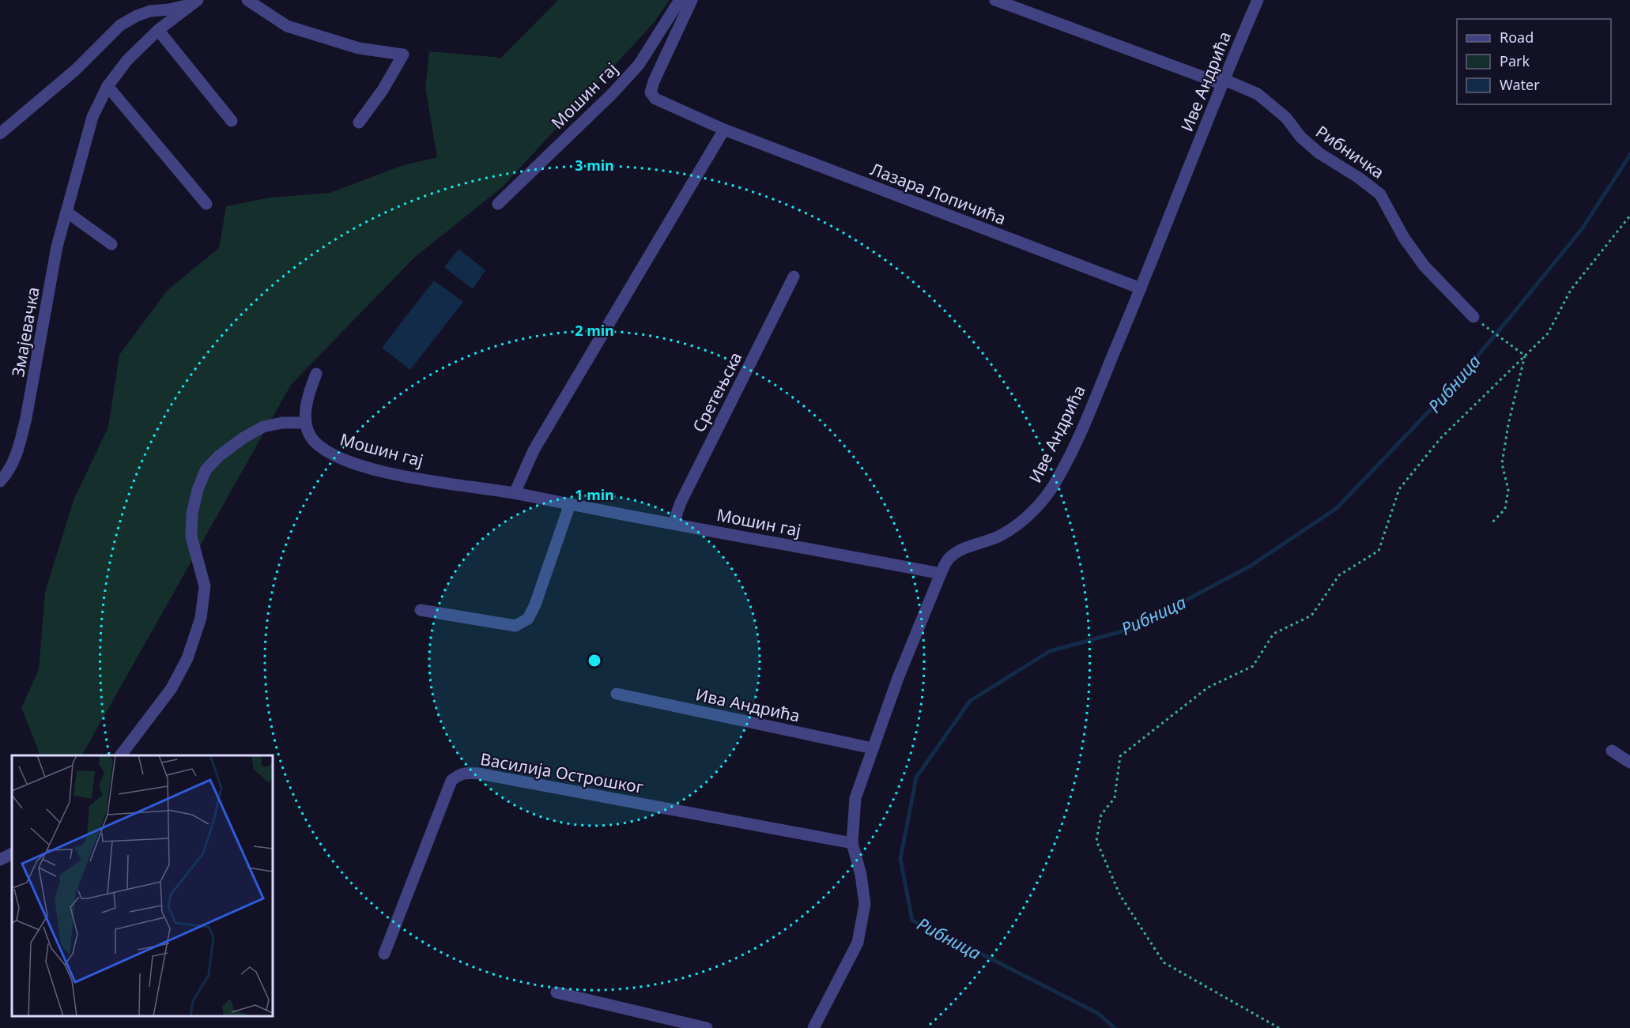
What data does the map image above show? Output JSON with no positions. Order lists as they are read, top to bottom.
{
  "streets": {
    "street": [
      "Иве Андрића",
      "Мошин гај",
      "Рибничка",
      "Лазара Лопичића",
      "Змајевачка",
      "Сретењска",
      "Ива Андрића",
      "Василија Острошког"
    ]
  },
  "crossings": [
    ["Иве Андрића", "Мошин гај"],
    ["Иве Андрића", "Рибничка"],
    ["Иве Андрића", "Лазара Лопичића"],
    ["Иве Андрића", "Ива Андрића"],
    ["Иве Андрића", "Василија Острошког"],
    ["Мошин гај", "Сретењска"]
  ],
  "water": ["Рибница"],
  "legend": ["Road", "Park", "Water"],
  "rings": ["3 min", "2 min", "1 min"]
}
